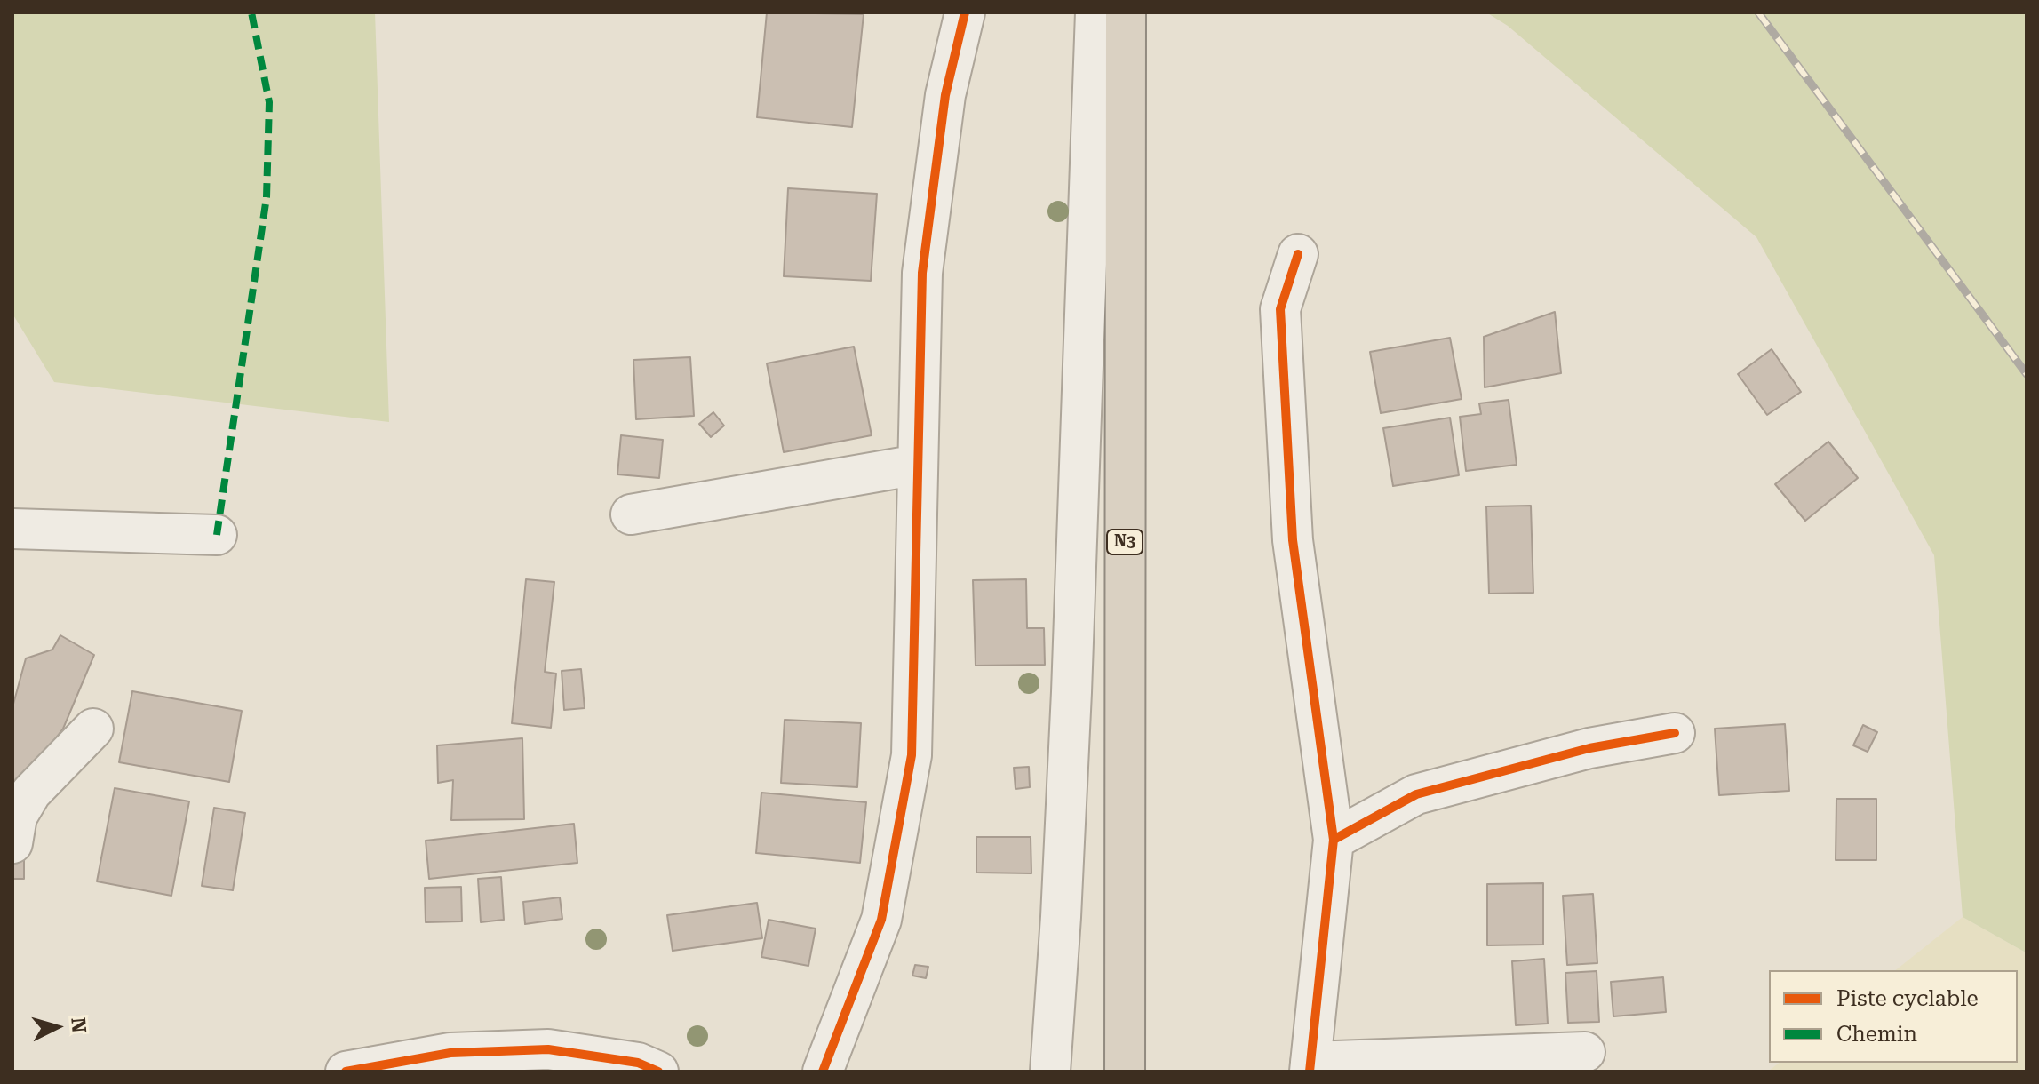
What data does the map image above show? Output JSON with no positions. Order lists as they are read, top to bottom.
{
  "streets": {
    "highway": ["N3"]
  },
  "legend": ["Piste cyclable", "Chemin"],
  "north": "right"
}
